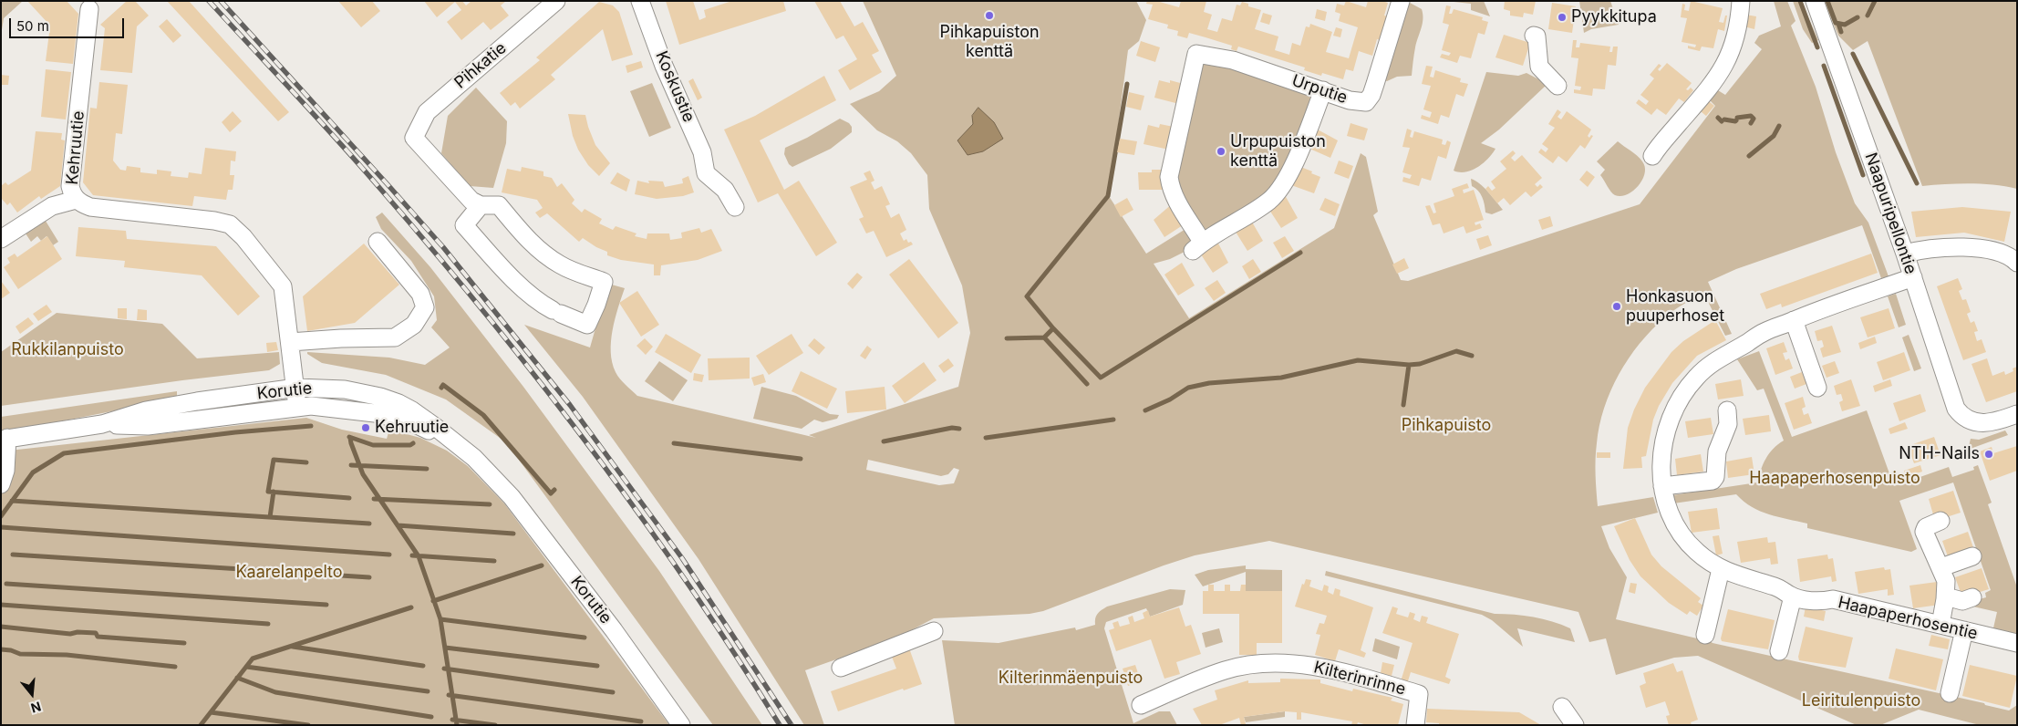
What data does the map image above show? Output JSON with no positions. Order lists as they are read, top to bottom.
{
  "streets": {
    "street": [
      "Pihkatie",
      "Koskustie",
      "Urputie",
      "Kehruutie",
      "Naapuripellontie",
      "Korutie",
      "Haapaperhosentie",
      "Kilterinrinne"
    ]
  },
  "crossings": [
    ["Kehruutie", "Korutie"],
    ["Naapuripellontie", "Haapaperhosentie"]
  ],
  "parks": [
    "Rukkilanpuisto",
    "Pihkapuisto",
    "Haapaperhosenpuisto",
    "Kaarelanpelto",
    "Kilterinmäenpuisto",
    "Leiritulenpuisto"
  ],
  "places": [
    "Pihkapuiston kenttä",
    "Pyykkitupa",
    "Urpupuiston kenttä",
    "Honkasuon puuperhoset",
    "Kehruutie",
    "NTH-Nails"
  ],
  "scale_bar": "50 m",
  "north": "bottom"
}
